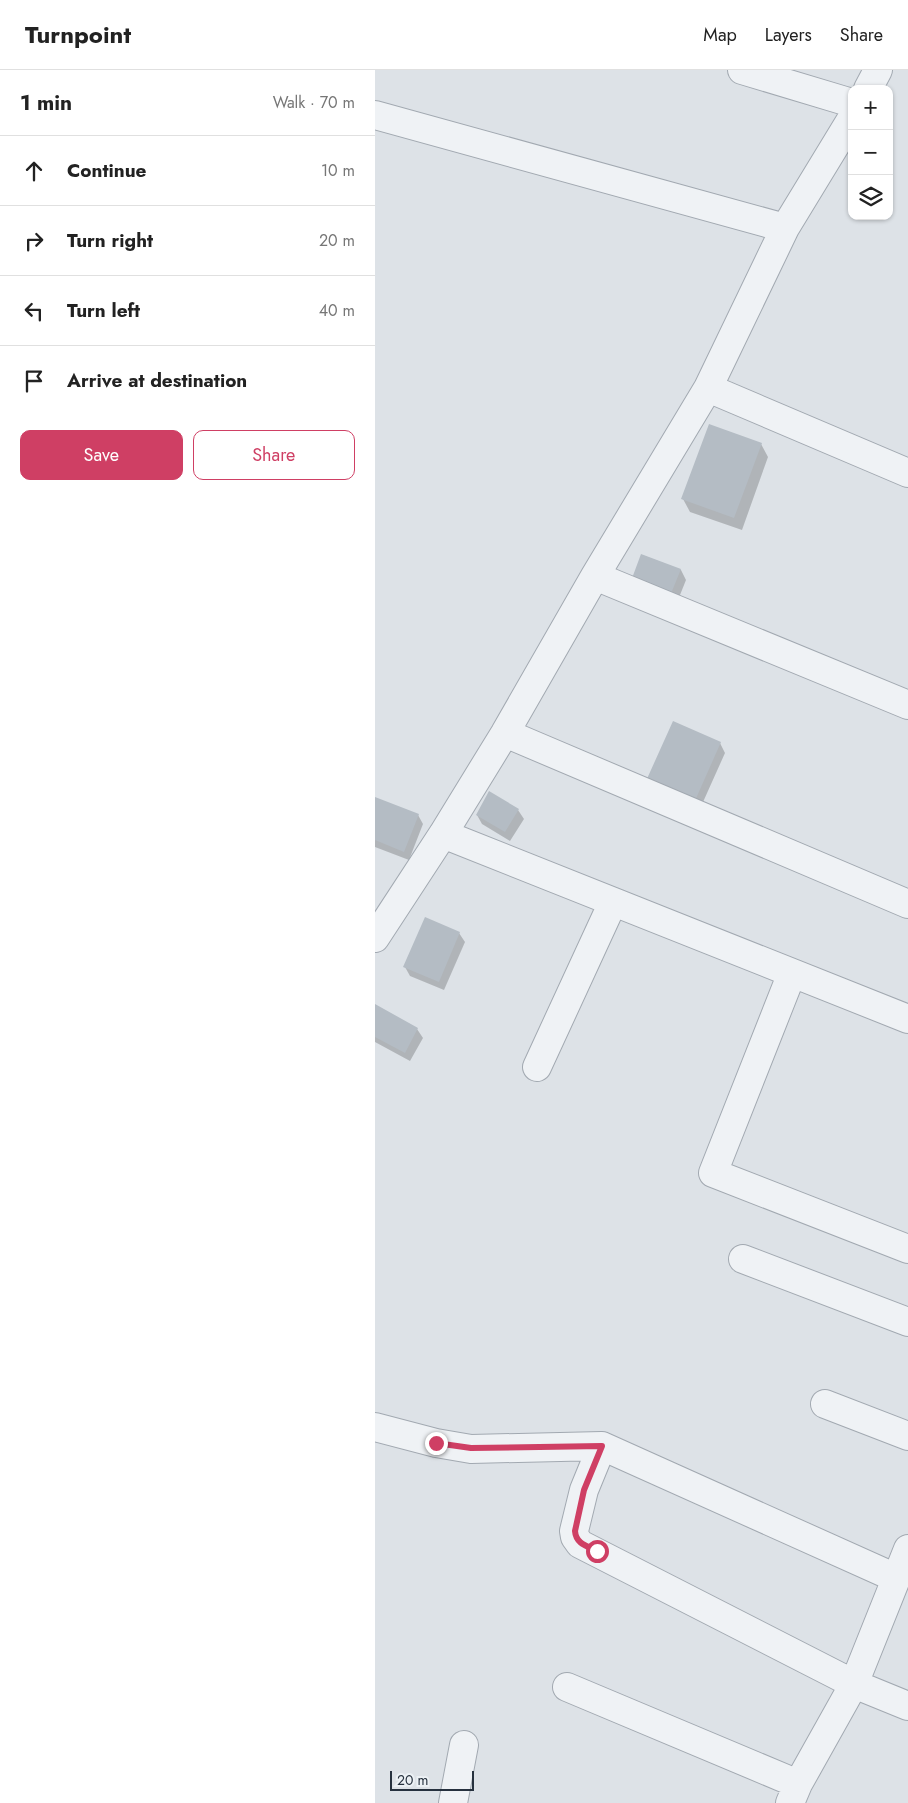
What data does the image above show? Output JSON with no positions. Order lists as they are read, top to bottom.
{
  "scale_bar": "20 m",
  "page": {
    "header": "Turnpoint",
    "nav": ["Map", "Layers", "Share"],
    "heading": ["1 min", "Walk · 70 m"],
    "map_buttons": ["+", "−"],
    "list": [
      ["Continue", "10 m"],
      ["Turn right", "20 m"],
      ["Turn left", "40 m"],
      "Arrive at destination"
    ],
    "buttons": ["Save", "Share"],
    "scale": "20 m"
  }
}
